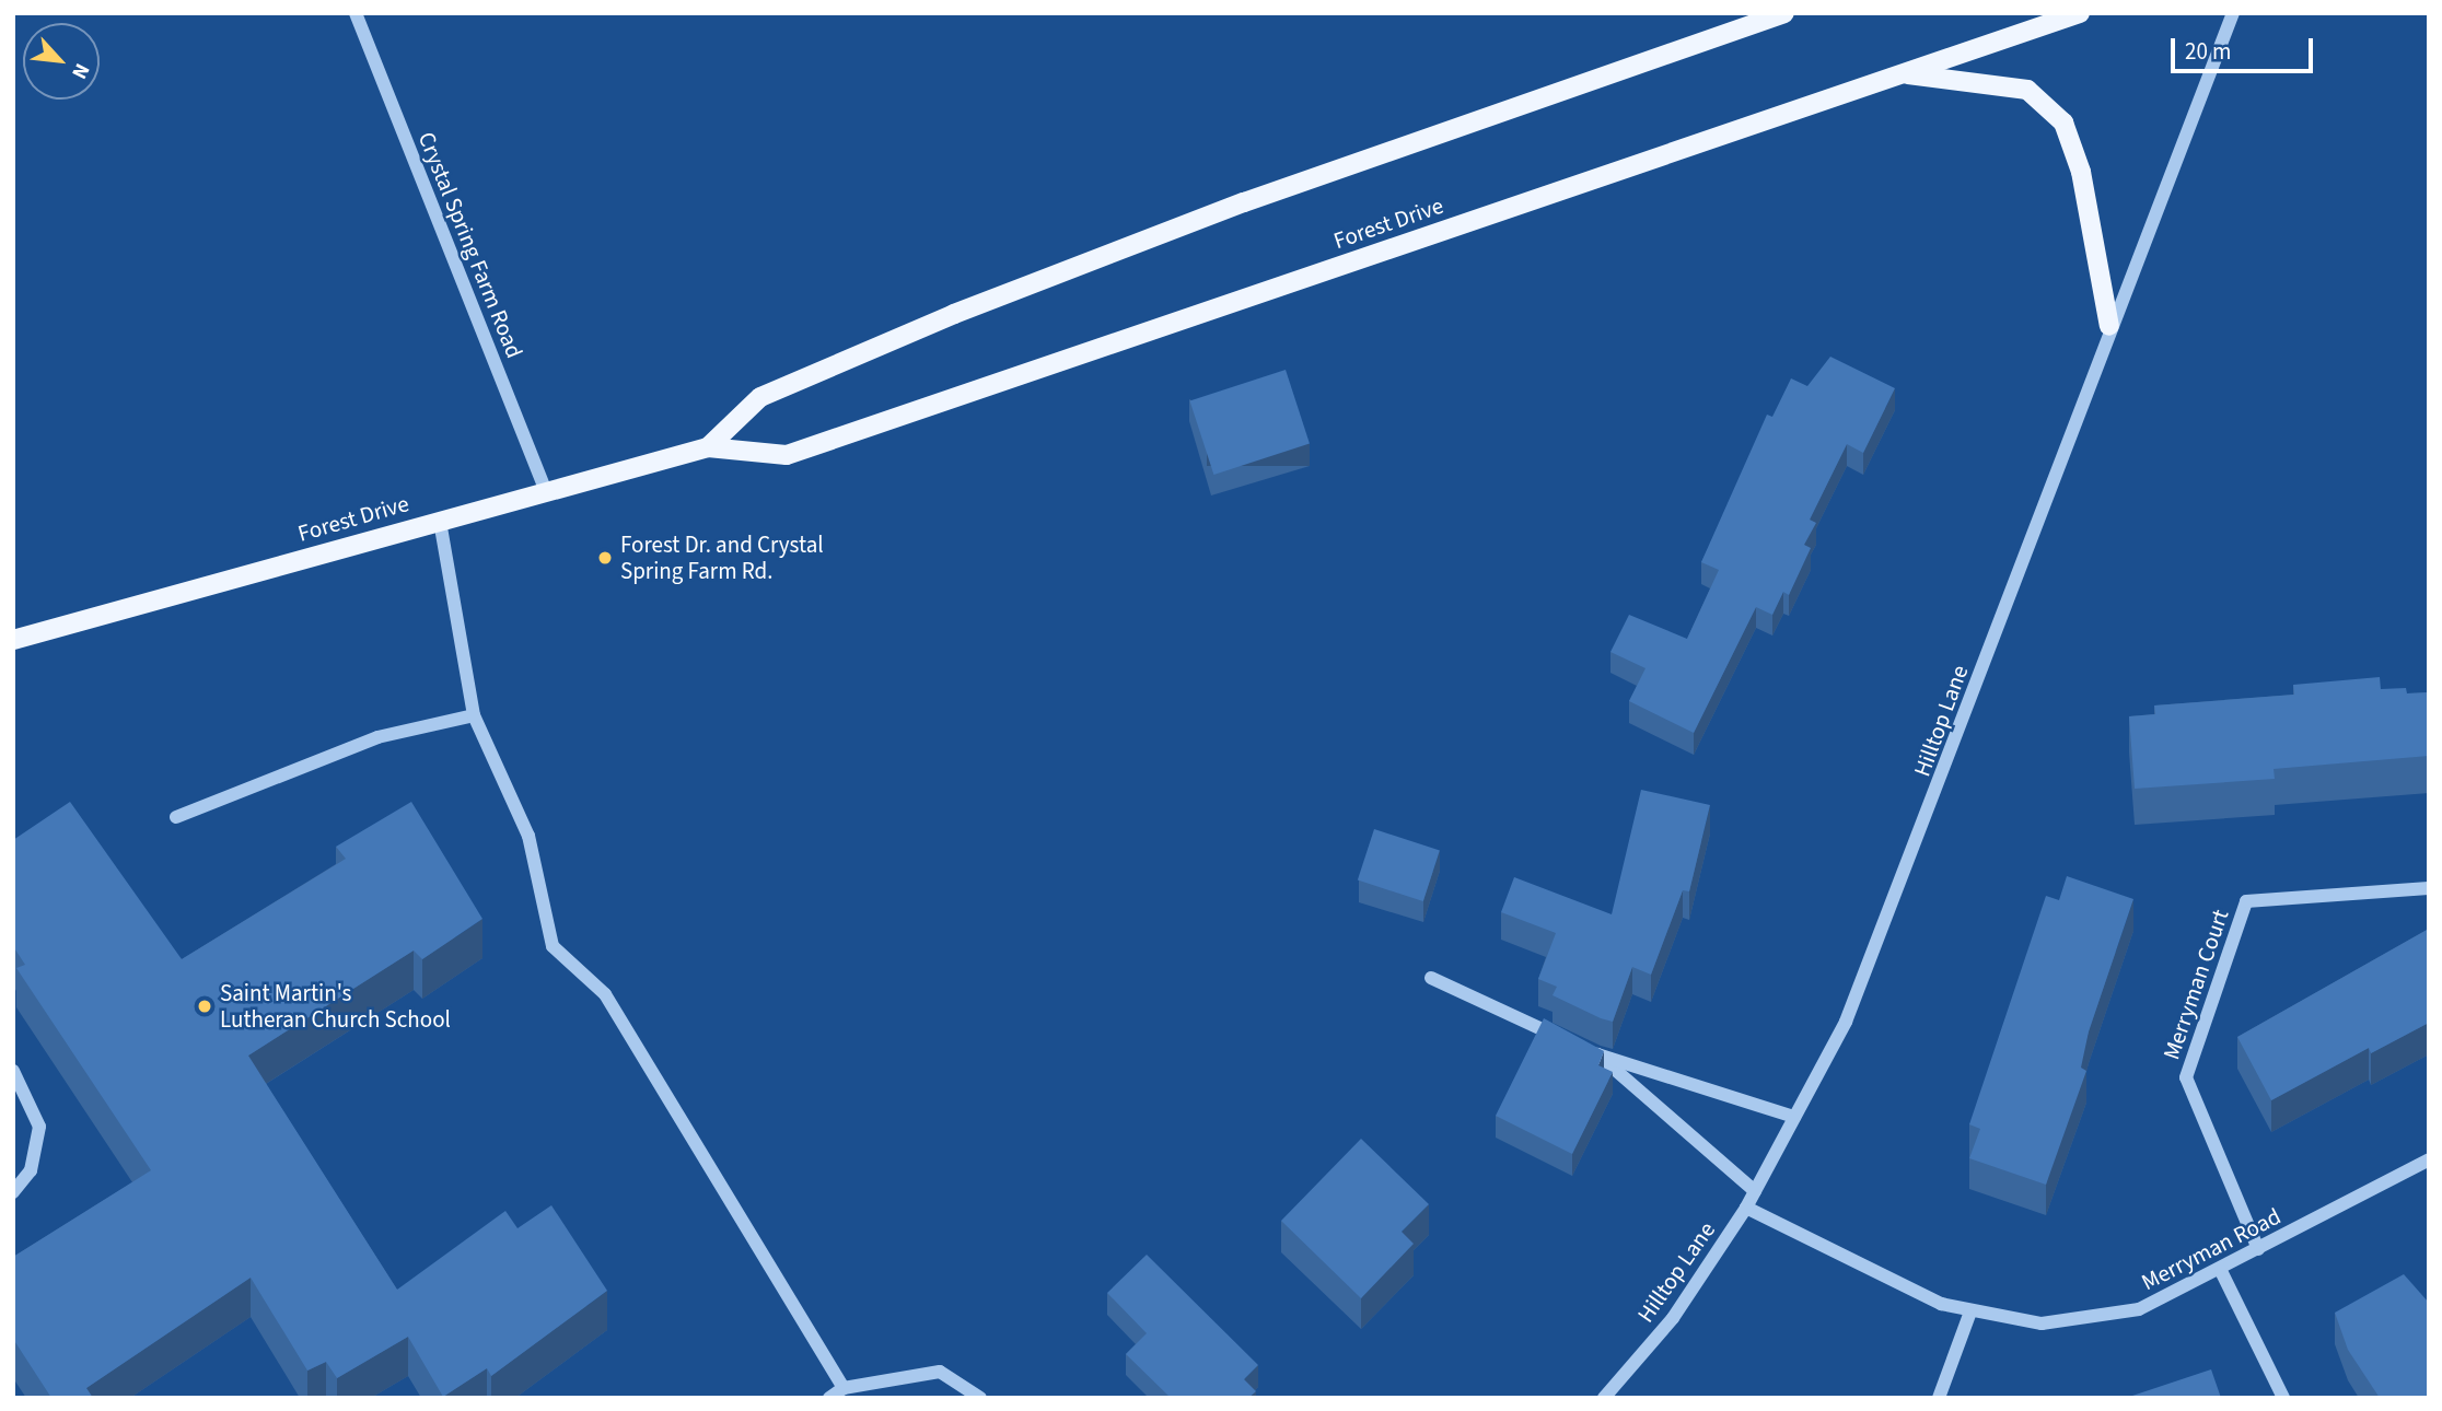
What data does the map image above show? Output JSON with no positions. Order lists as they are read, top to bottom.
{
  "streets": {
    "main road": ["Forest Drive"],
    "street": [
      "Crystal Spring Farm Road",
      "Hilltop Lane",
      "Merryman Court",
      "Merryman Road"
    ]
  },
  "crossings": [
    ["Forest Drive", "Crystal Spring Farm Road"],
    ["Hilltop Lane", "Merryman Road"],
    ["Merryman Court", "Merryman Road"]
  ],
  "places": ["Forest Dr. and Crystal Spring Farm Rd.", "Saint Martin's Lutheran Church School"],
  "scale_bar": "20 m",
  "north": "bottom right"
}
